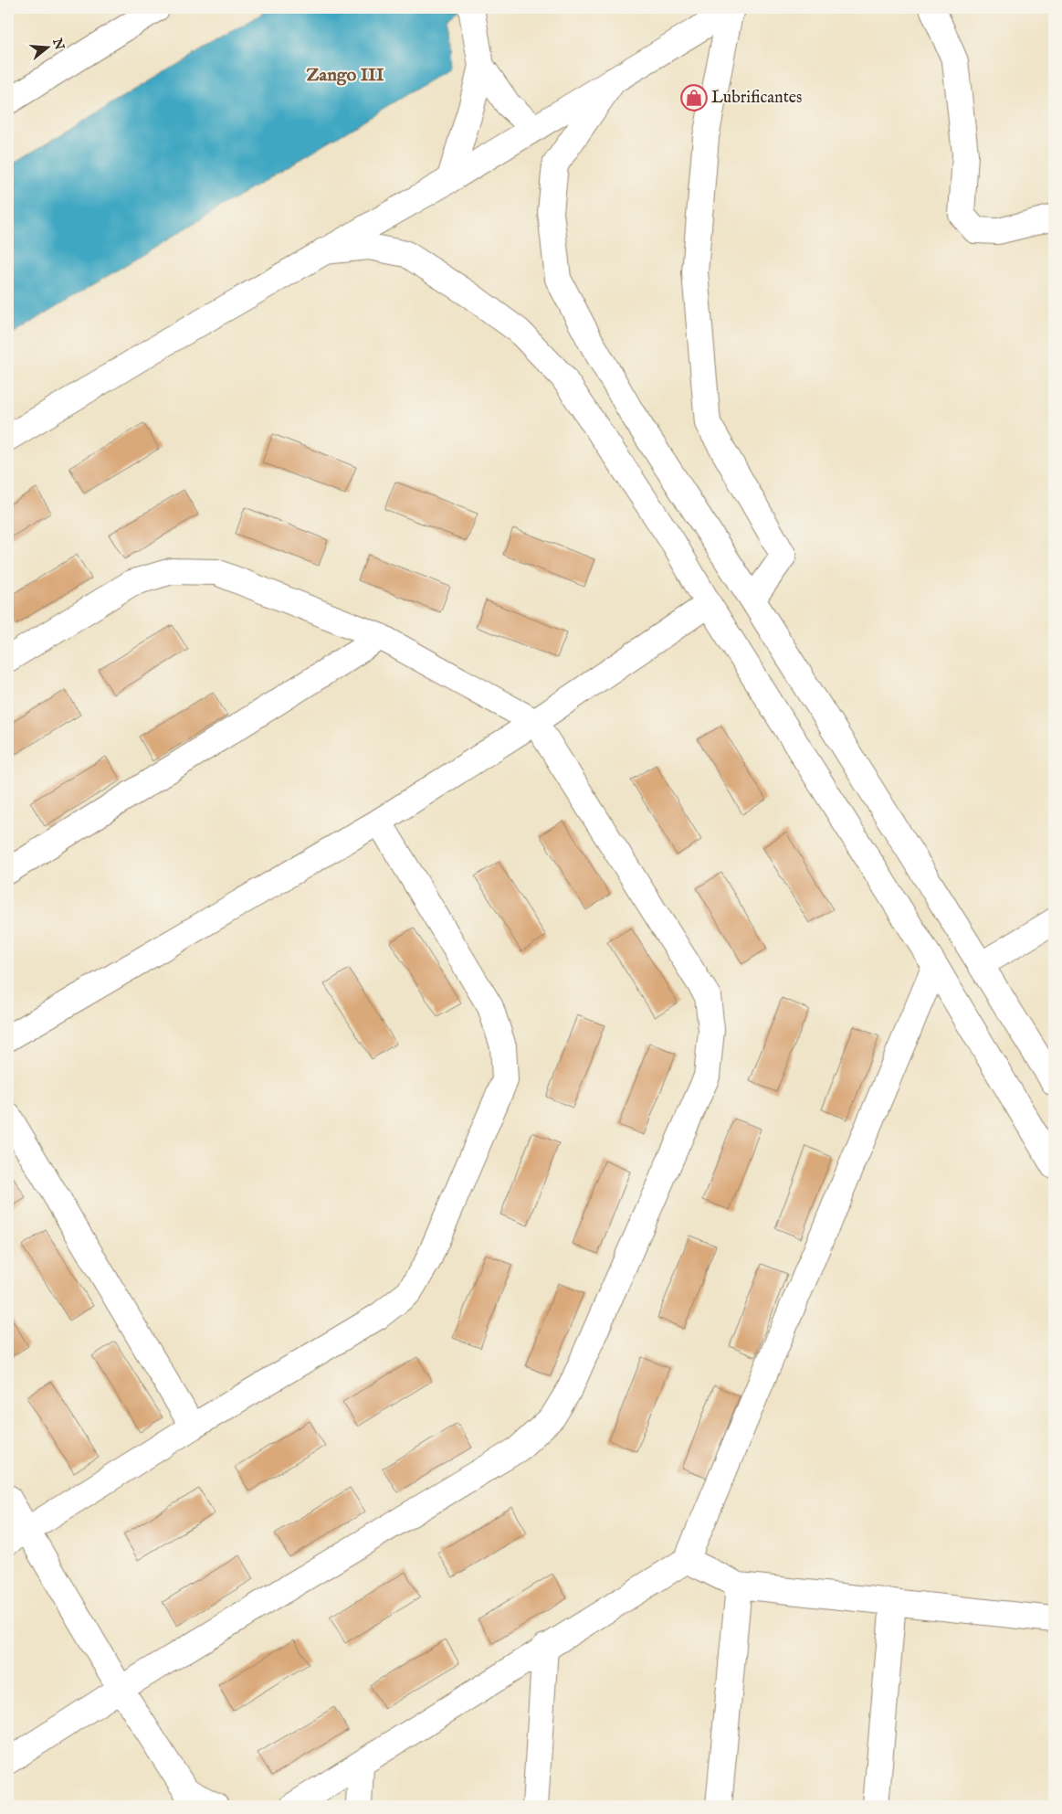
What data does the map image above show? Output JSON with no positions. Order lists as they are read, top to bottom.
{
  "districts": ["Zango III"],
  "places": {
    "shop": ["Lubrificantes"]
  },
  "north": "right"
}
